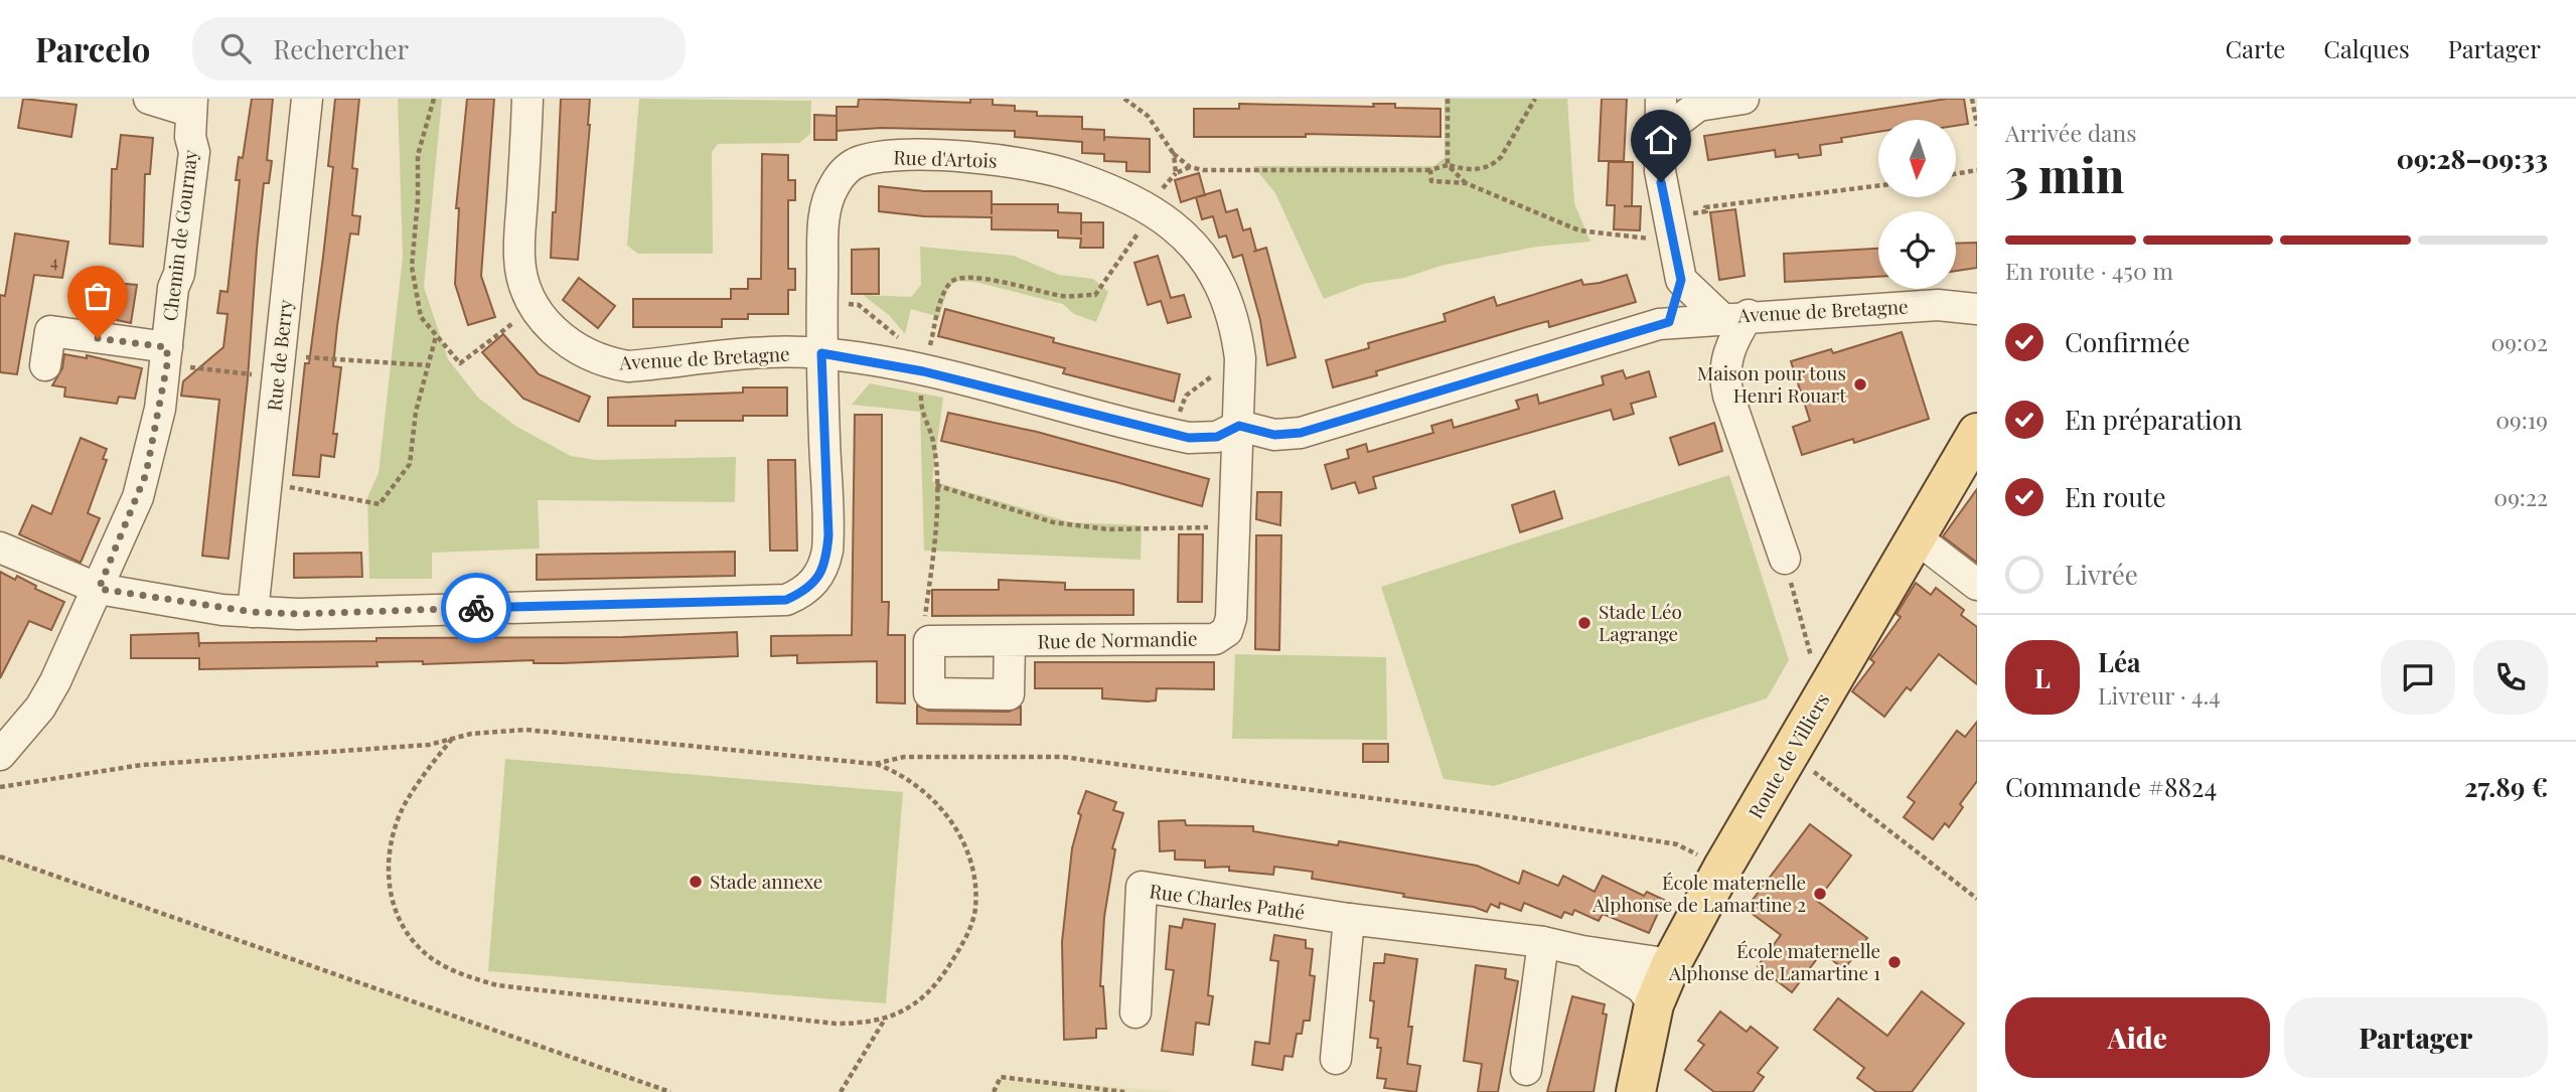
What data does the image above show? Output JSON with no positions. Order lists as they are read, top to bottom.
{
  "streets": {
    "main road": ["Route de Villiers"],
    "street": [
      "Rue d'Artois",
      "Chemin de Gournay",
      "Avenue de Bretagne",
      "Rue de Berry",
      "Rue de Normandie",
      "Rue Charles Pathé"
    ]
  },
  "crossings": [
    ["Rue d'Artois", "Chemin de Gournay"],
    ["Rue d'Artois", "Avenue de Bretagne"],
    ["Rue d'Artois", "Rue de Berry"],
    ["Rue d'Artois", "Rue de Normandie"],
    ["Avenue de Bretagne", "Rue de Normandie"]
  ],
  "places": [
    "Maison pour tous Henri Rouart",
    "Stade Léo Lagrange",
    "Stade annexe",
    "École maternelle Alphonse de Lamartine 2",
    "École maternelle Alphonse de Lamartine 1"
  ],
  "house_numbers": ["4"],
  "north": "bottom",
  "page": {
    "header": "Parcelo",
    "search": "Rechercher",
    "nav": ["Carte", "Calques", "Partager"],
    "heading": ["3 min", "Arrivée dans", "09:28–09:33"],
    "panel": [
      "Léa",
      "Livreur · 4.4",
      "Commande #8824",
      "27.89 €"
    ],
    "bar": "En route · 450 m",
    "list": [
      ["Confirmée", "09:02"],
      ["En préparation", "09:19"],
      ["En route", "09:22"],
      "Livrée"
    ],
    "round": "L",
    "buttons": ["Aide", "Partager"]
  }
}
